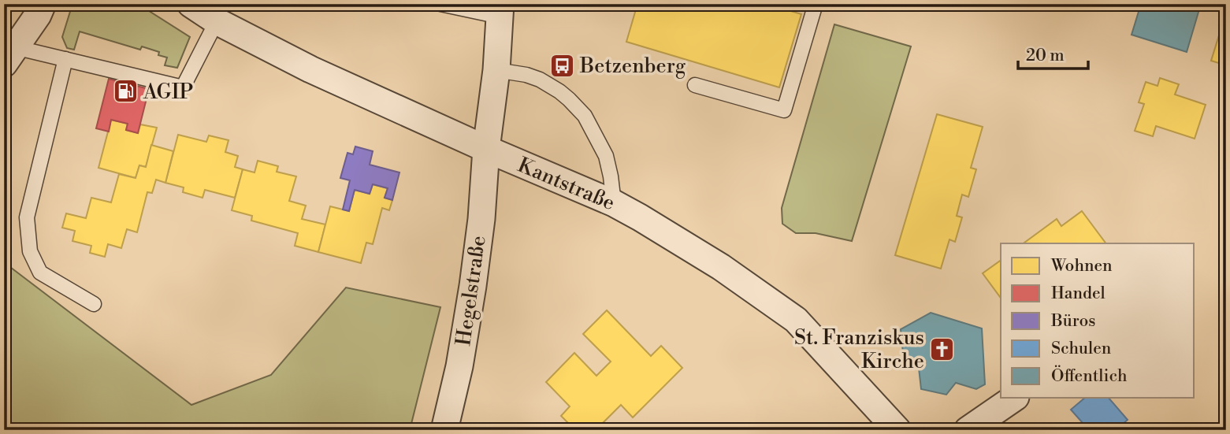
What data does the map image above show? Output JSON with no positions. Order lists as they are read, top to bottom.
{
  "streets": {
    "street": ["Kantstraße", "Hegelstraße"]
  },
  "crossings": [
    ["Kantstraße", "Hegelstraße"]
  ],
  "places": {
    "bus stop": ["Betzenberg"],
    "fuel station": ["AGIP"],
    "church": ["St. Franziskus Kirche"]
  },
  "legend": [
    "Wohnen",
    "Handel",
    "Büros",
    "Schulen",
    "Öffentlich"
  ],
  "scale_bar": "20 m"
}
